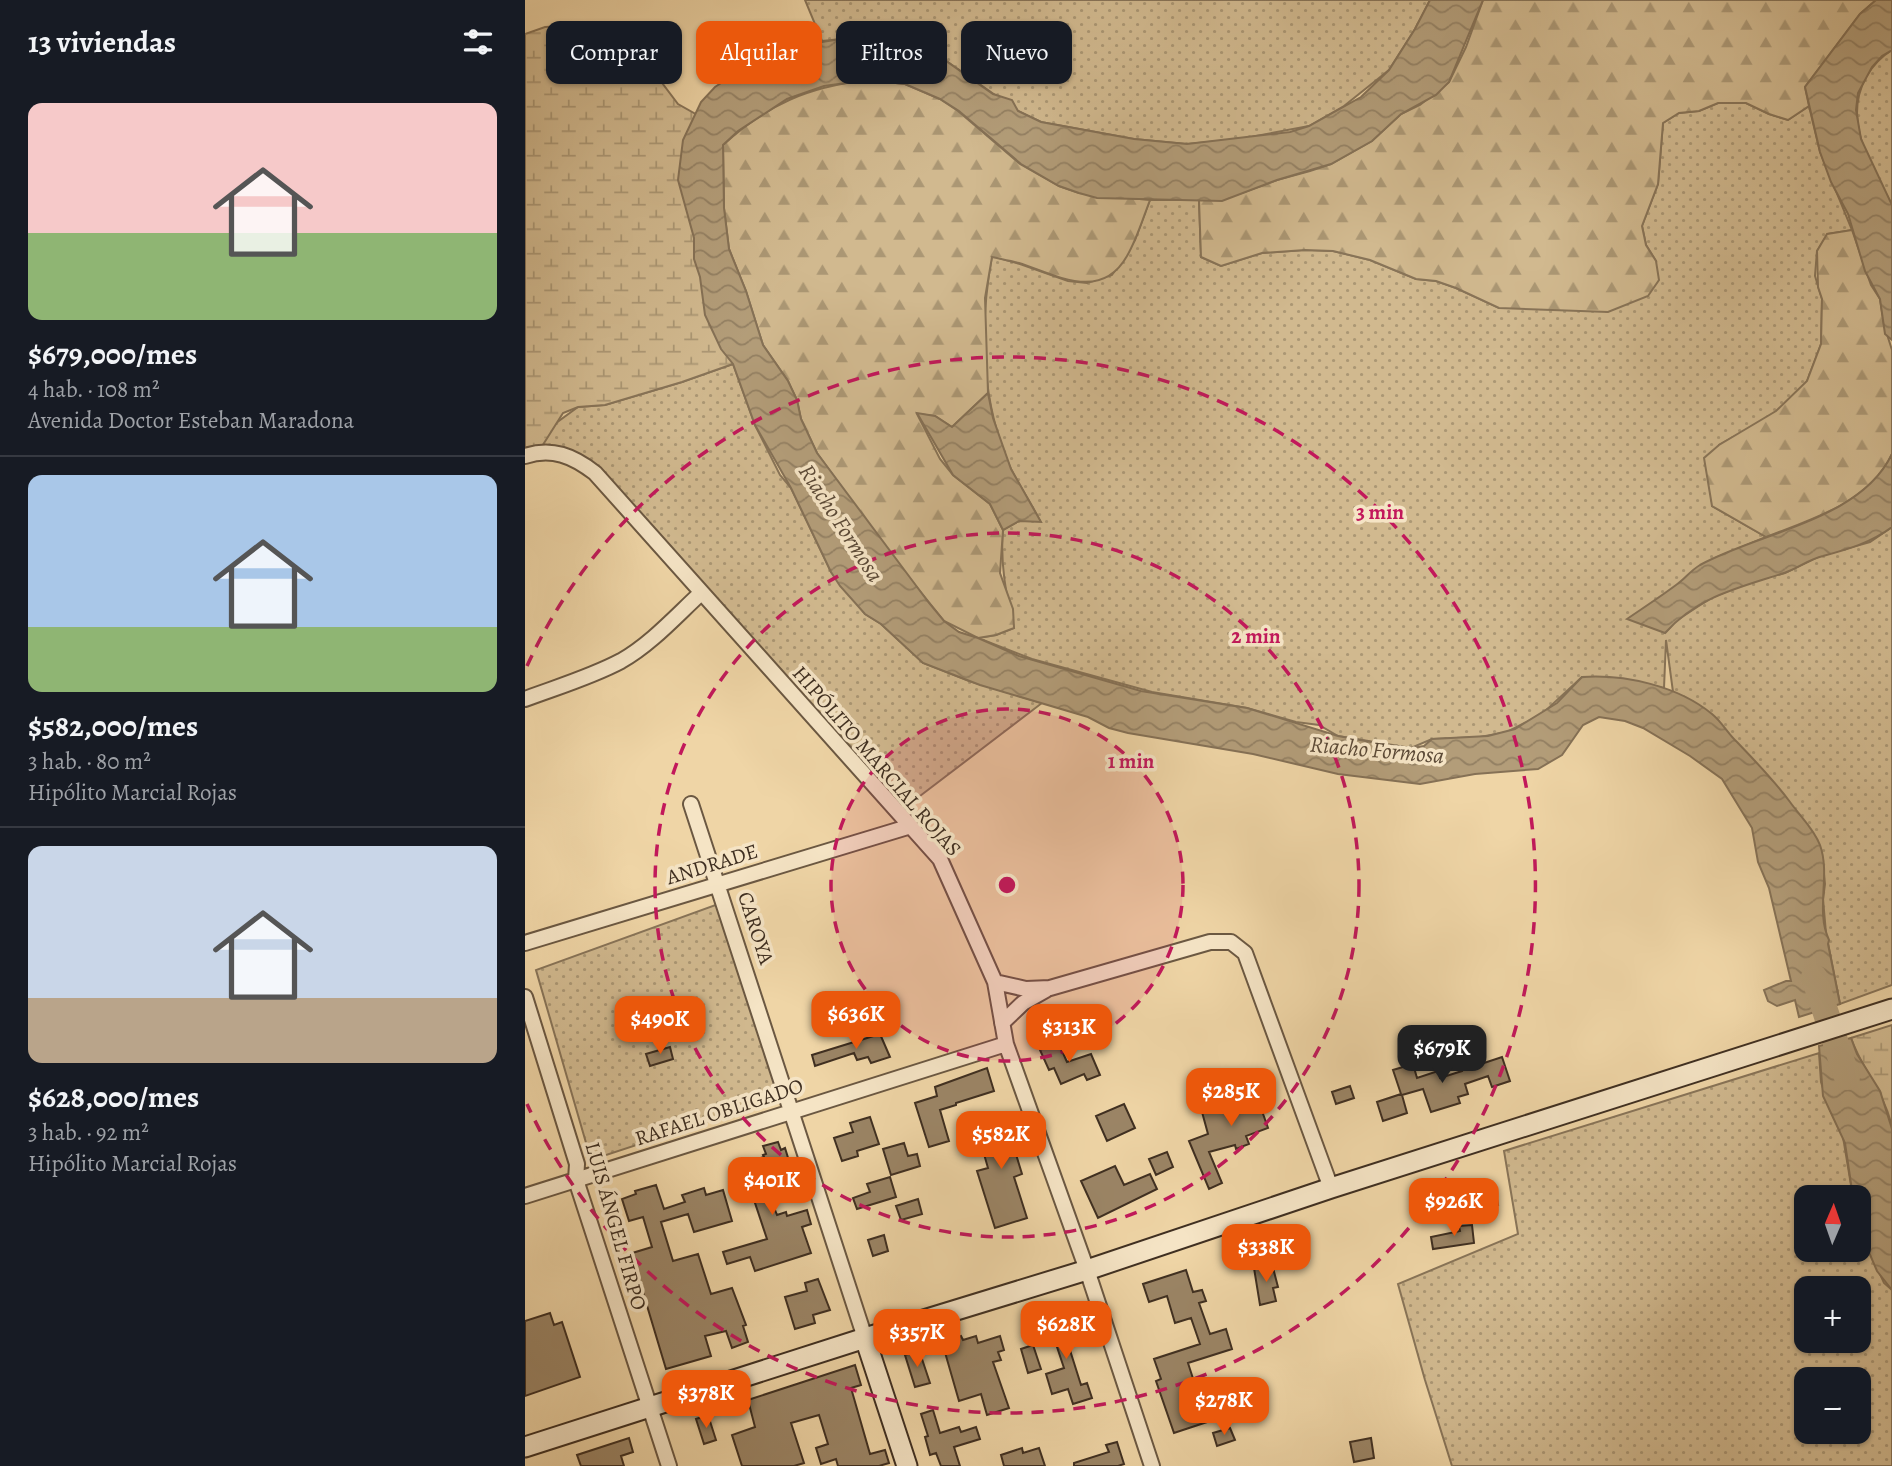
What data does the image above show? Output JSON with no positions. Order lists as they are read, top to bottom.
{
  "streets": {
    "main road": ["CAROYA"],
    "street": [
      "HIPÓLITO MARCIAL ROJAS",
      "ANDRADE",
      "RAFAEL OBLIGADO",
      "LUIS ÁNGEL FIRPO"
    ]
  },
  "crossings": [
    ["HIPÓLITO MARCIAL ROJAS", "ANDRADE"],
    ["HIPÓLITO MARCIAL ROJAS", "RAFAEL OBLIGADO"],
    ["ANDRADE", "CAROYA"],
    ["CAROYA", "RAFAEL OBLIGADO"],
    ["RAFAEL OBLIGADO", "LUIS ÁNGEL FIRPO"]
  ],
  "water": ["Riacho Formosa"],
  "north": "top",
  "page": {
    "heading": "13 viviendas",
    "chip": [
      "Comprar",
      "Alquilar",
      "Filtros",
      "Nuevo"
    ],
    "list": [
      {
        "name": "$679,000/mes",
        "note": "4 hab. · 108 m² · Avenida Doctor Esteban Maradona"
      },
      {
        "name": "$582,000/mes",
        "note": "3 hab. · 80 m² · Hipólito Marcial Rojas"
      },
      {
        "name": "$628,000/mes",
        "note": "3 hab. · 92 m² · Hipólito Marcial Rojas"
      }
    ],
    "price": [
      "$636K",
      "$490K",
      "$313K",
      "$679K",
      "$285K",
      "$582K",
      "$401K",
      "$926K",
      "$338K",
      "$628K",
      "$357K",
      "$378K",
      "$278K"
    ],
    "map_buttons": ["+", "−"]
  },
  "rings": ["3 min", "2 min", "1 min"]
}
